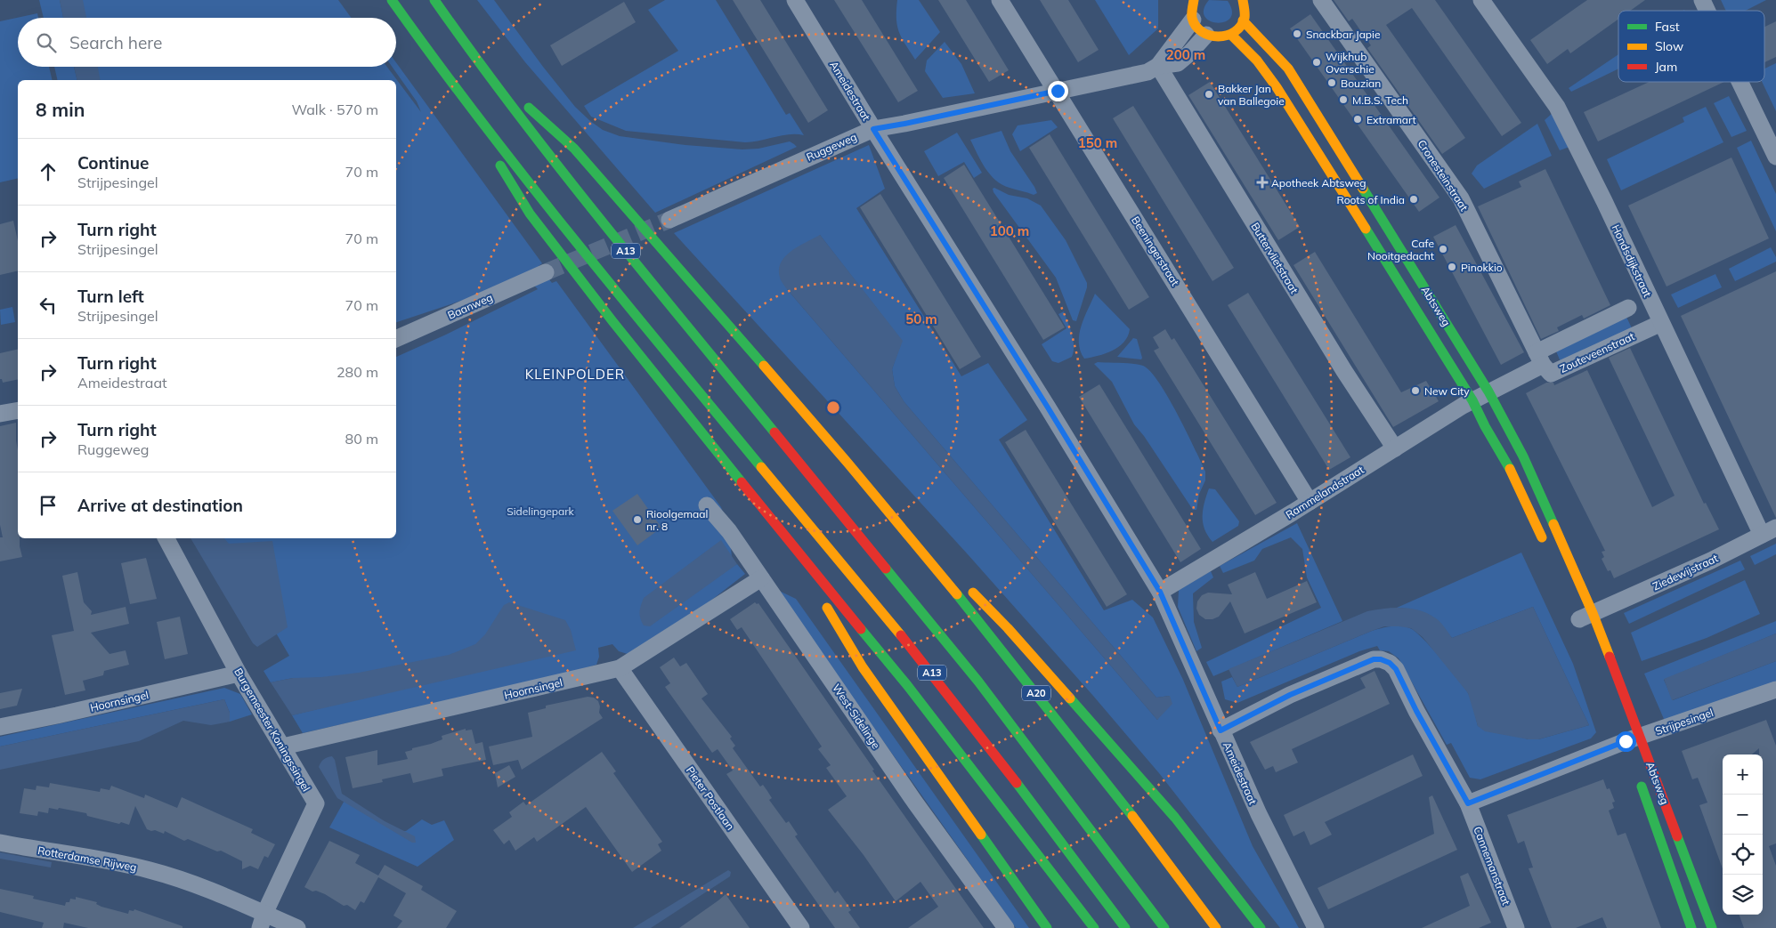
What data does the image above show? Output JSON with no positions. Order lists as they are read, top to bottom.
{
  "streets": {
    "main road": ["A13", "Abtsweg", "A20"],
    "street": [
      "Ameidestraat",
      "Ruggeweg",
      "Cronesteinstraat",
      "Beeningerstraat",
      "Buttervlietstraat",
      "Hondsdijkstraat",
      "Baanweg",
      "Zouteveenstraat",
      "Rammelandstraat",
      "Ziedewijstraat",
      "Hoornsingel",
      "West-Sidelinge",
      "Strijpesingel",
      "Burgemeester Koningssingel",
      "Pieter Postlaan",
      "Rotterdamse Rijweg",
      "Cannemanstraat"
    ]
  },
  "crossings": [
    ["Ameidestraat", "Ruggeweg"],
    ["Ameidestraat", "Rammelandstraat"],
    ["Ruggeweg", "Beeningerstraat"],
    ["Ruggeweg", "Buttervlietstraat"],
    ["Cronesteinstraat", "Zouteveenstraat"],
    ["A13", "A20"],
    ["Beeningerstraat", "Rammelandstraat"],
    ["Buttervlietstraat", "Rammelandstraat"],
    ["Hondsdijkstraat", "Zouteveenstraat"],
    ["Hondsdijkstraat", "Ziedewijstraat"],
    ["Abtsweg", "Zouteveenstraat"],
    ["Abtsweg", "Rammelandstraat"],
    ["Abtsweg", "Ziedewijstraat"],
    ["Abtsweg", "Strijpesingel"],
    ["Zouteveenstraat", "Rammelandstraat"],
    ["Hoornsingel", "West-Sidelinge"],
    ["Hoornsingel", "Burgemeester Koningssingel"],
    ["Hoornsingel", "Pieter Postlaan"],
    ["Strijpesingel", "Cannemanstraat"],
    ["Burgemeester Koningssingel", "Rotterdamse Rijweg"]
  ],
  "districts": ["KLEINPOLDER"],
  "parks": ["Sidelingepark"],
  "places": {
    "other": [
      "Snackbar Japie",
      "Wijkhub Overschie",
      "Bouzian",
      "Bakker Jan van Ballegoie",
      "M.B.S. Tech",
      "Extramart",
      "Roots of India",
      "Cafe Nooitgedacht",
      "Pinokkio",
      "New City",
      "Rioolgemaal nr. 8"
    ],
    "health": ["Apotheek Abtsweg"]
  },
  "legend": ["Fast", "Slow", "Jam"],
  "page": {
    "search": "Search here",
    "heading": ["8 min", "Walk · 570 m"],
    "list": [
      ["Continue", "Strijpesingel", "70 m"],
      ["Turn right", "Strijpesingel", "70 m"],
      ["Turn left", "Strijpesingel", "70 m"],
      ["Turn right", "Ameidestraat", "280 m"],
      ["Turn right", "Ruggeweg", "80 m"],
      "Arrive at destination"
    ],
    "map_buttons": ["+", "−"]
  },
  "rings": [
    "200 m",
    "150 m",
    "100 m",
    "50 m"
  ]
}
